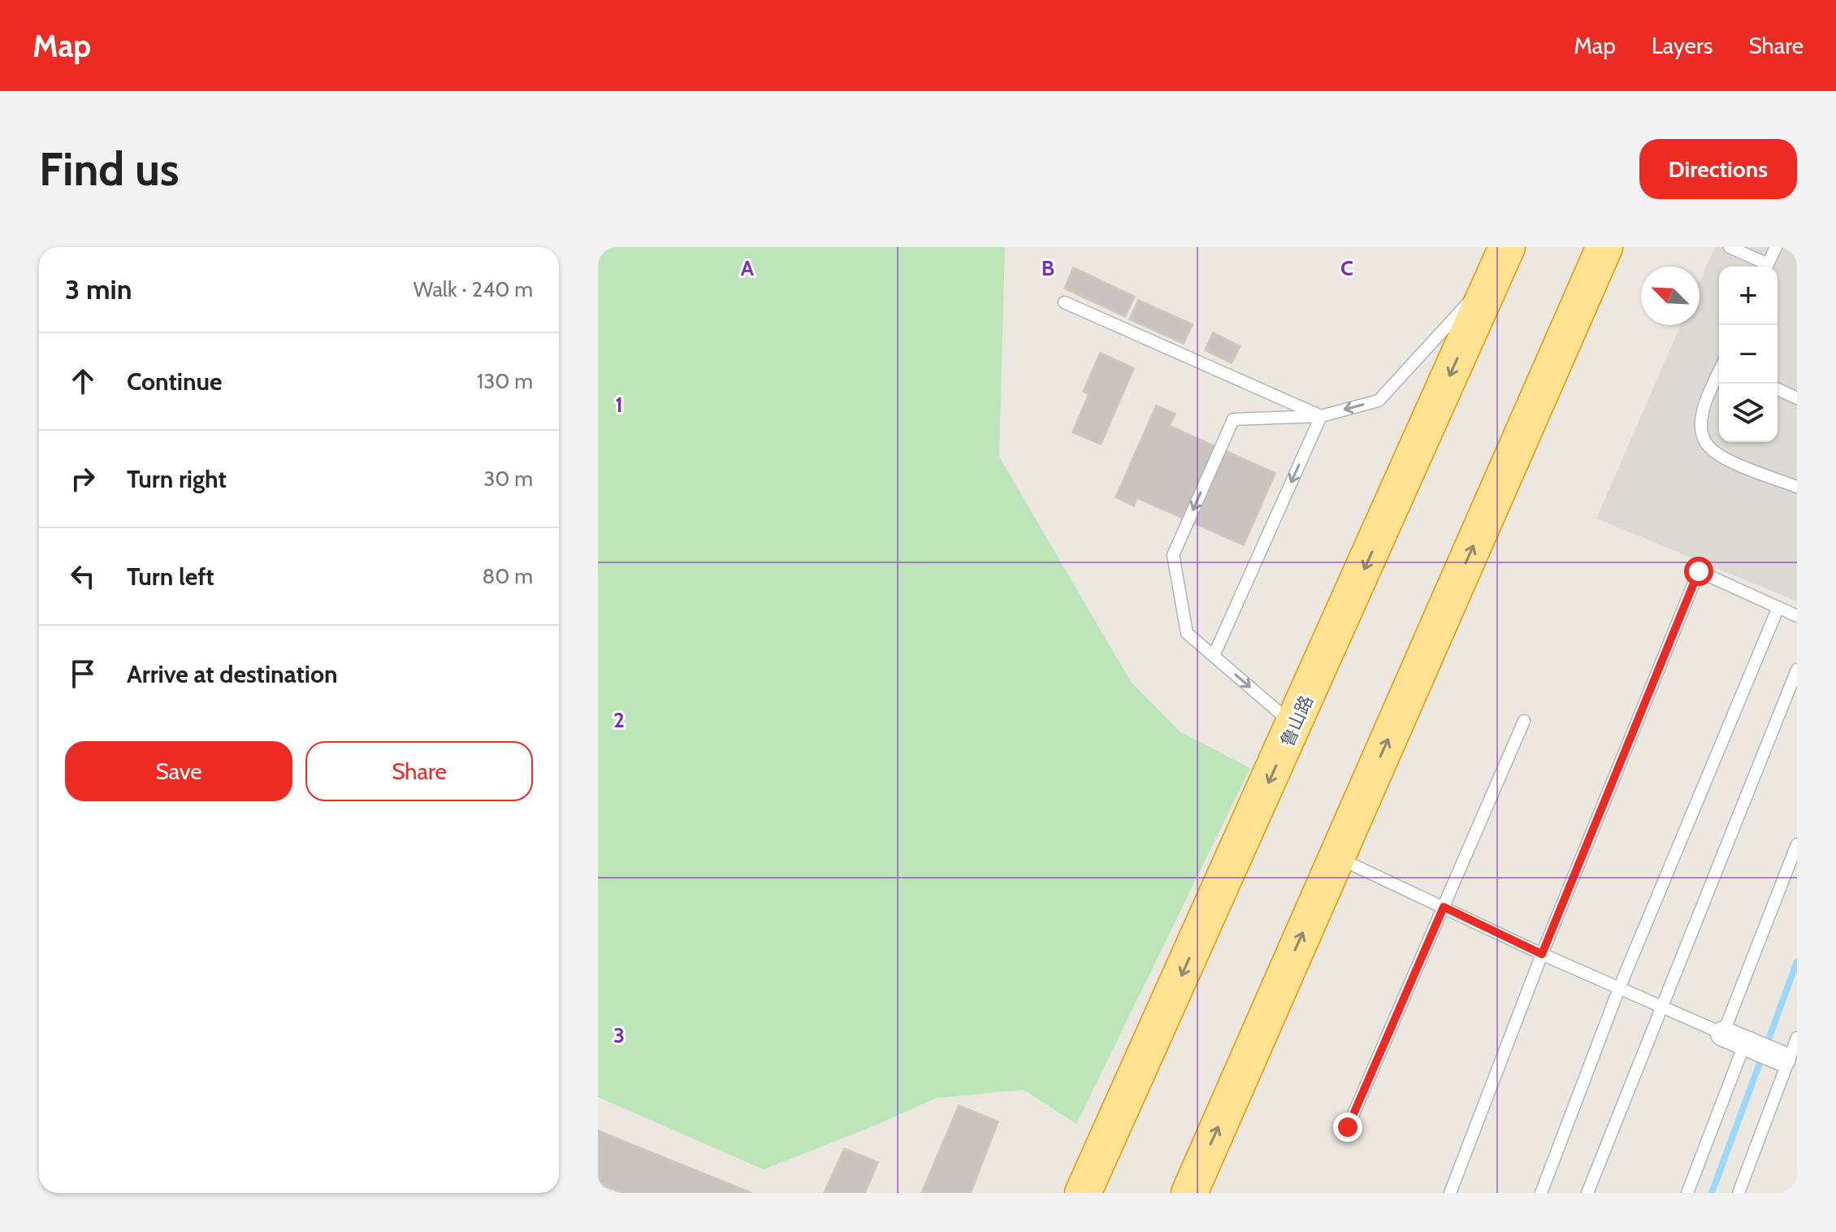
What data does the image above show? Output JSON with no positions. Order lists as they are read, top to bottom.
{
  "streets": {
    "highway": ["鲁山路"]
  },
  "north": "top left",
  "page": {
    "header": "Map",
    "nav": ["Map", "Layers", "Share"],
    "buttons": [
      "Directions",
      ["Save", "Share"]
    ],
    "title": "Find us",
    "heading": ["3 min", "Walk · 240 m"],
    "map_buttons": ["+", "−"],
    "list": [
      ["Continue", "130 m"],
      ["Turn right", "30 m"],
      ["Turn left", "80 m"],
      "Arrive at destination"
    ]
  },
  "grid": {
    "columns": ["A", "B", "C"],
    "rows": ["1", "2", "3"]
  }
}
